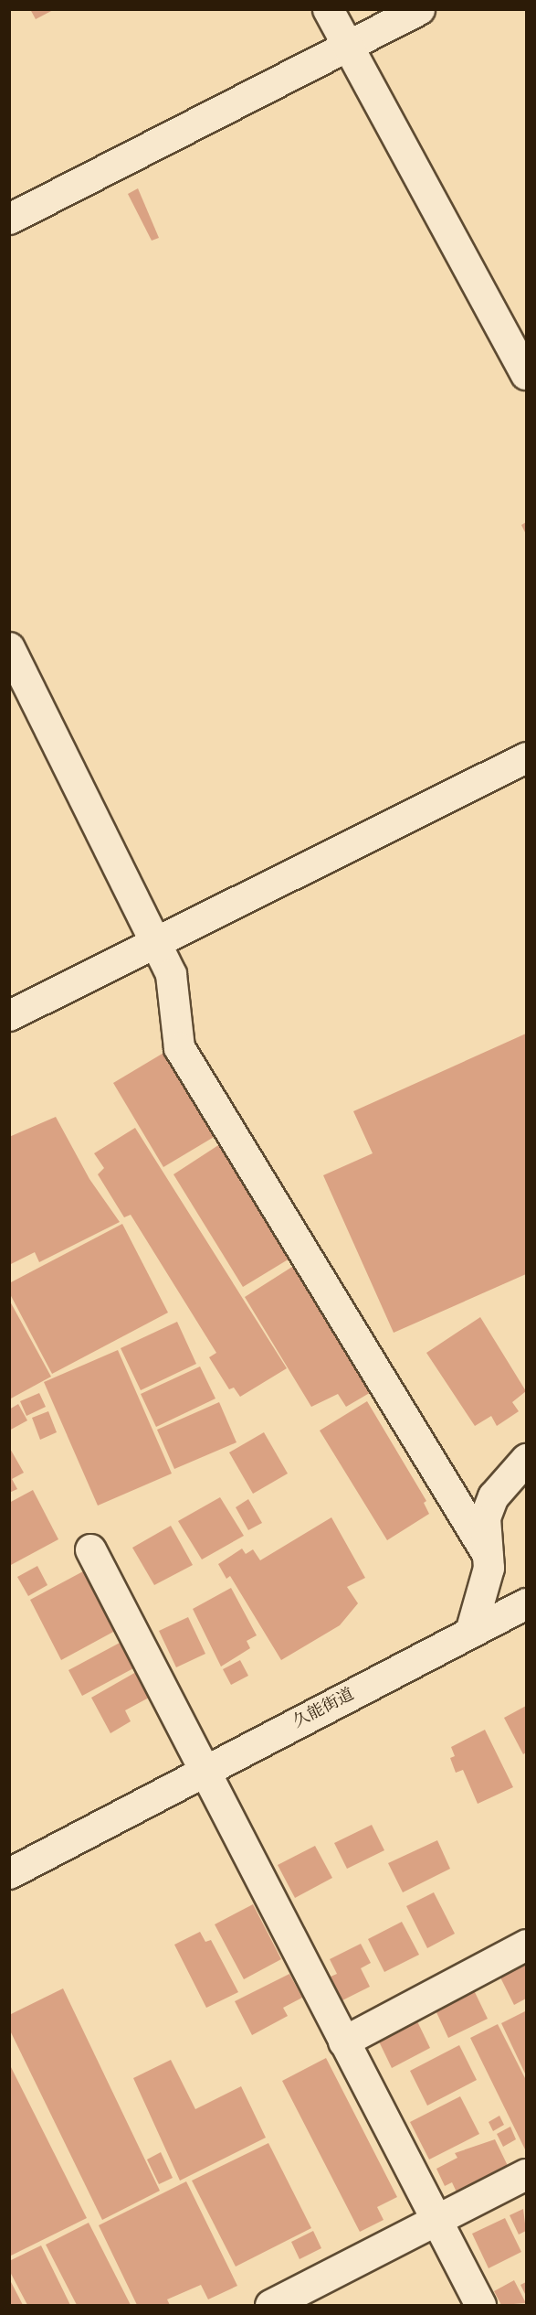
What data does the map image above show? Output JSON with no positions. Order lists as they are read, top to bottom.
{
  "streets": {
    "street": ["久能街道"]
  }
}
